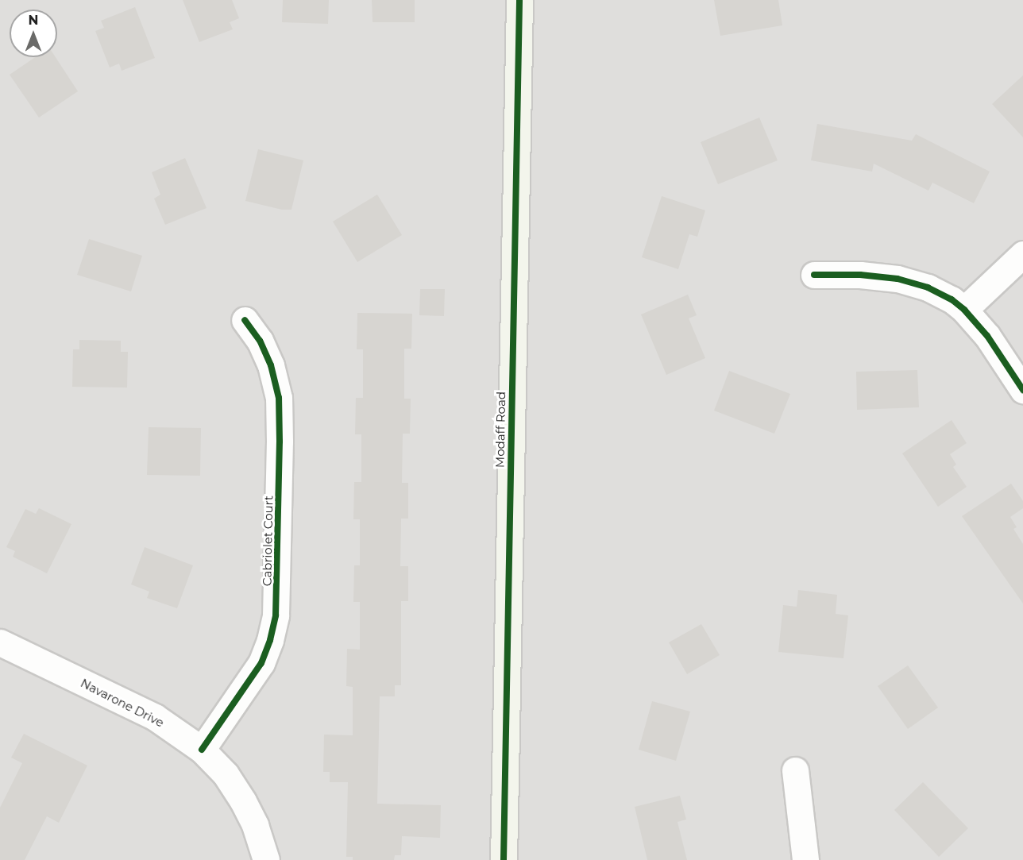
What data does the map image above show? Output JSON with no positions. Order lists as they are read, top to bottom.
{
  "streets": {
    "street": ["Modaff Road", "Cabriolet Court", "Navarone Drive"]
  },
  "crossings": [
    ["Cabriolet Court", "Navarone Drive"]
  ],
  "north": "top"
}
